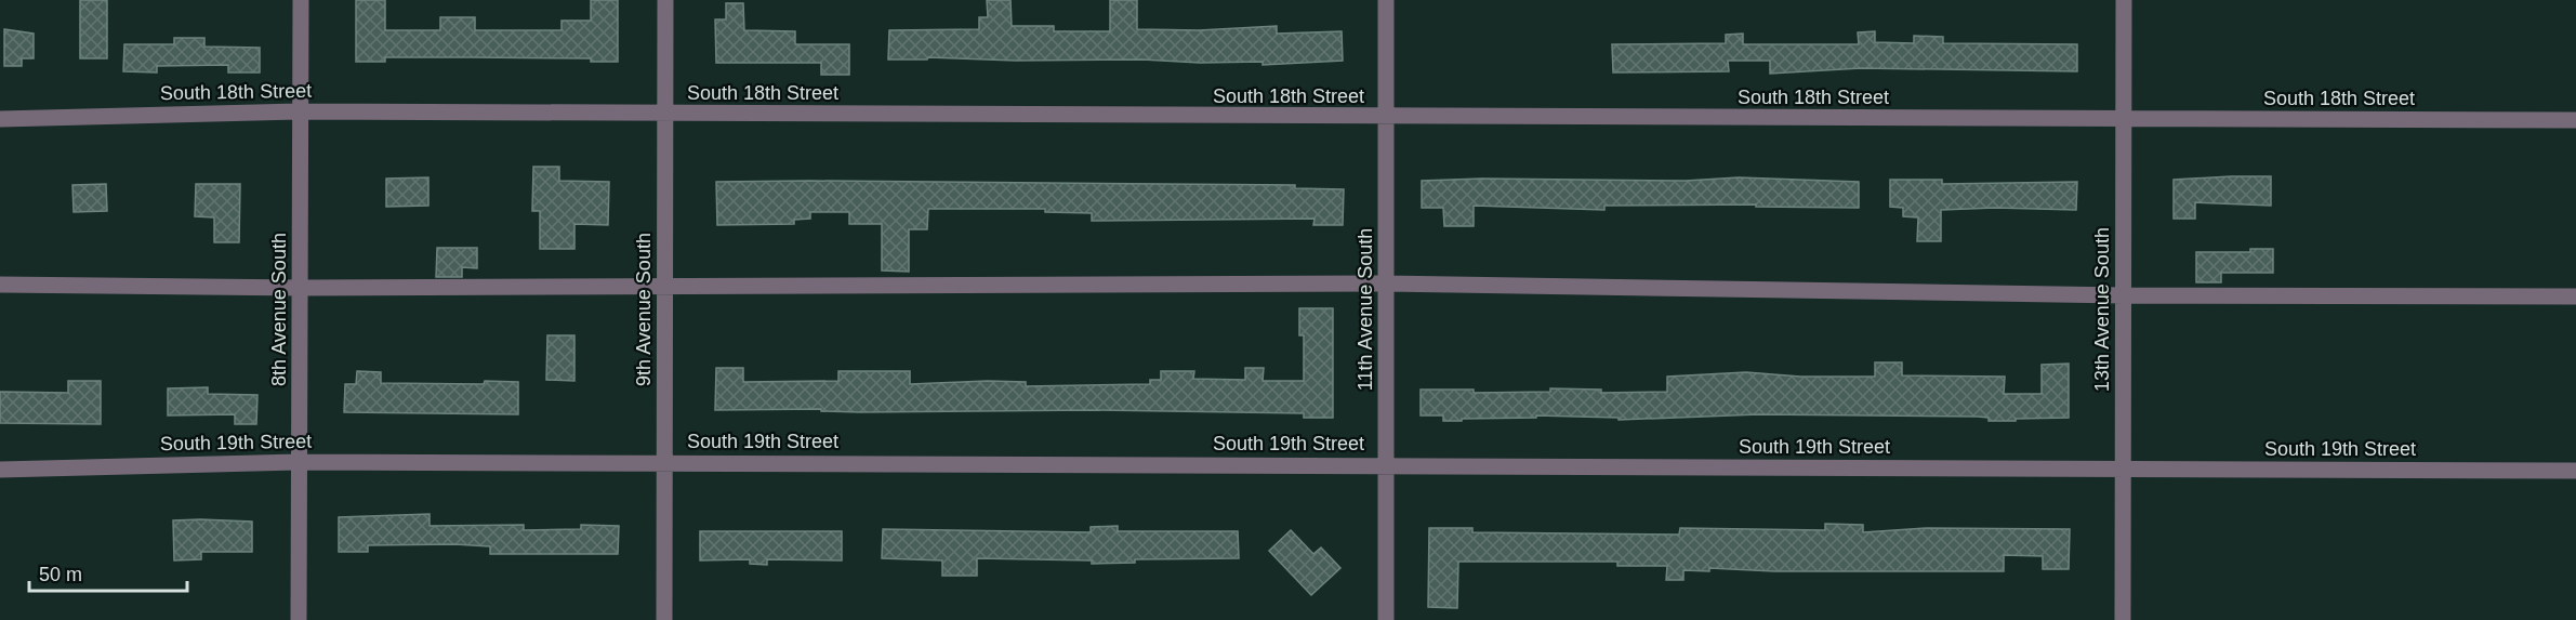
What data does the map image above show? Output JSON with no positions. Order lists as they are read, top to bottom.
{
  "streets": {
    "street": [
      "South 18th Street",
      "8th Avenue South",
      "9th Avenue South",
      "11th Avenue South",
      "13th Avenue South",
      "South 19th Street"
    ]
  },
  "crossings": [
    ["South 18th Street", "8th Avenue South"],
    ["South 18th Street", "9th Avenue South"],
    ["South 18th Street", "11th Avenue South"],
    ["South 18th Street", "13th Avenue South"],
    ["8th Avenue South", "South 19th Street"],
    ["9th Avenue South", "South 19th Street"],
    ["11th Avenue South", "South 19th Street"],
    ["13th Avenue South", "South 19th Street"]
  ],
  "scale_bar": "50 m"
}
